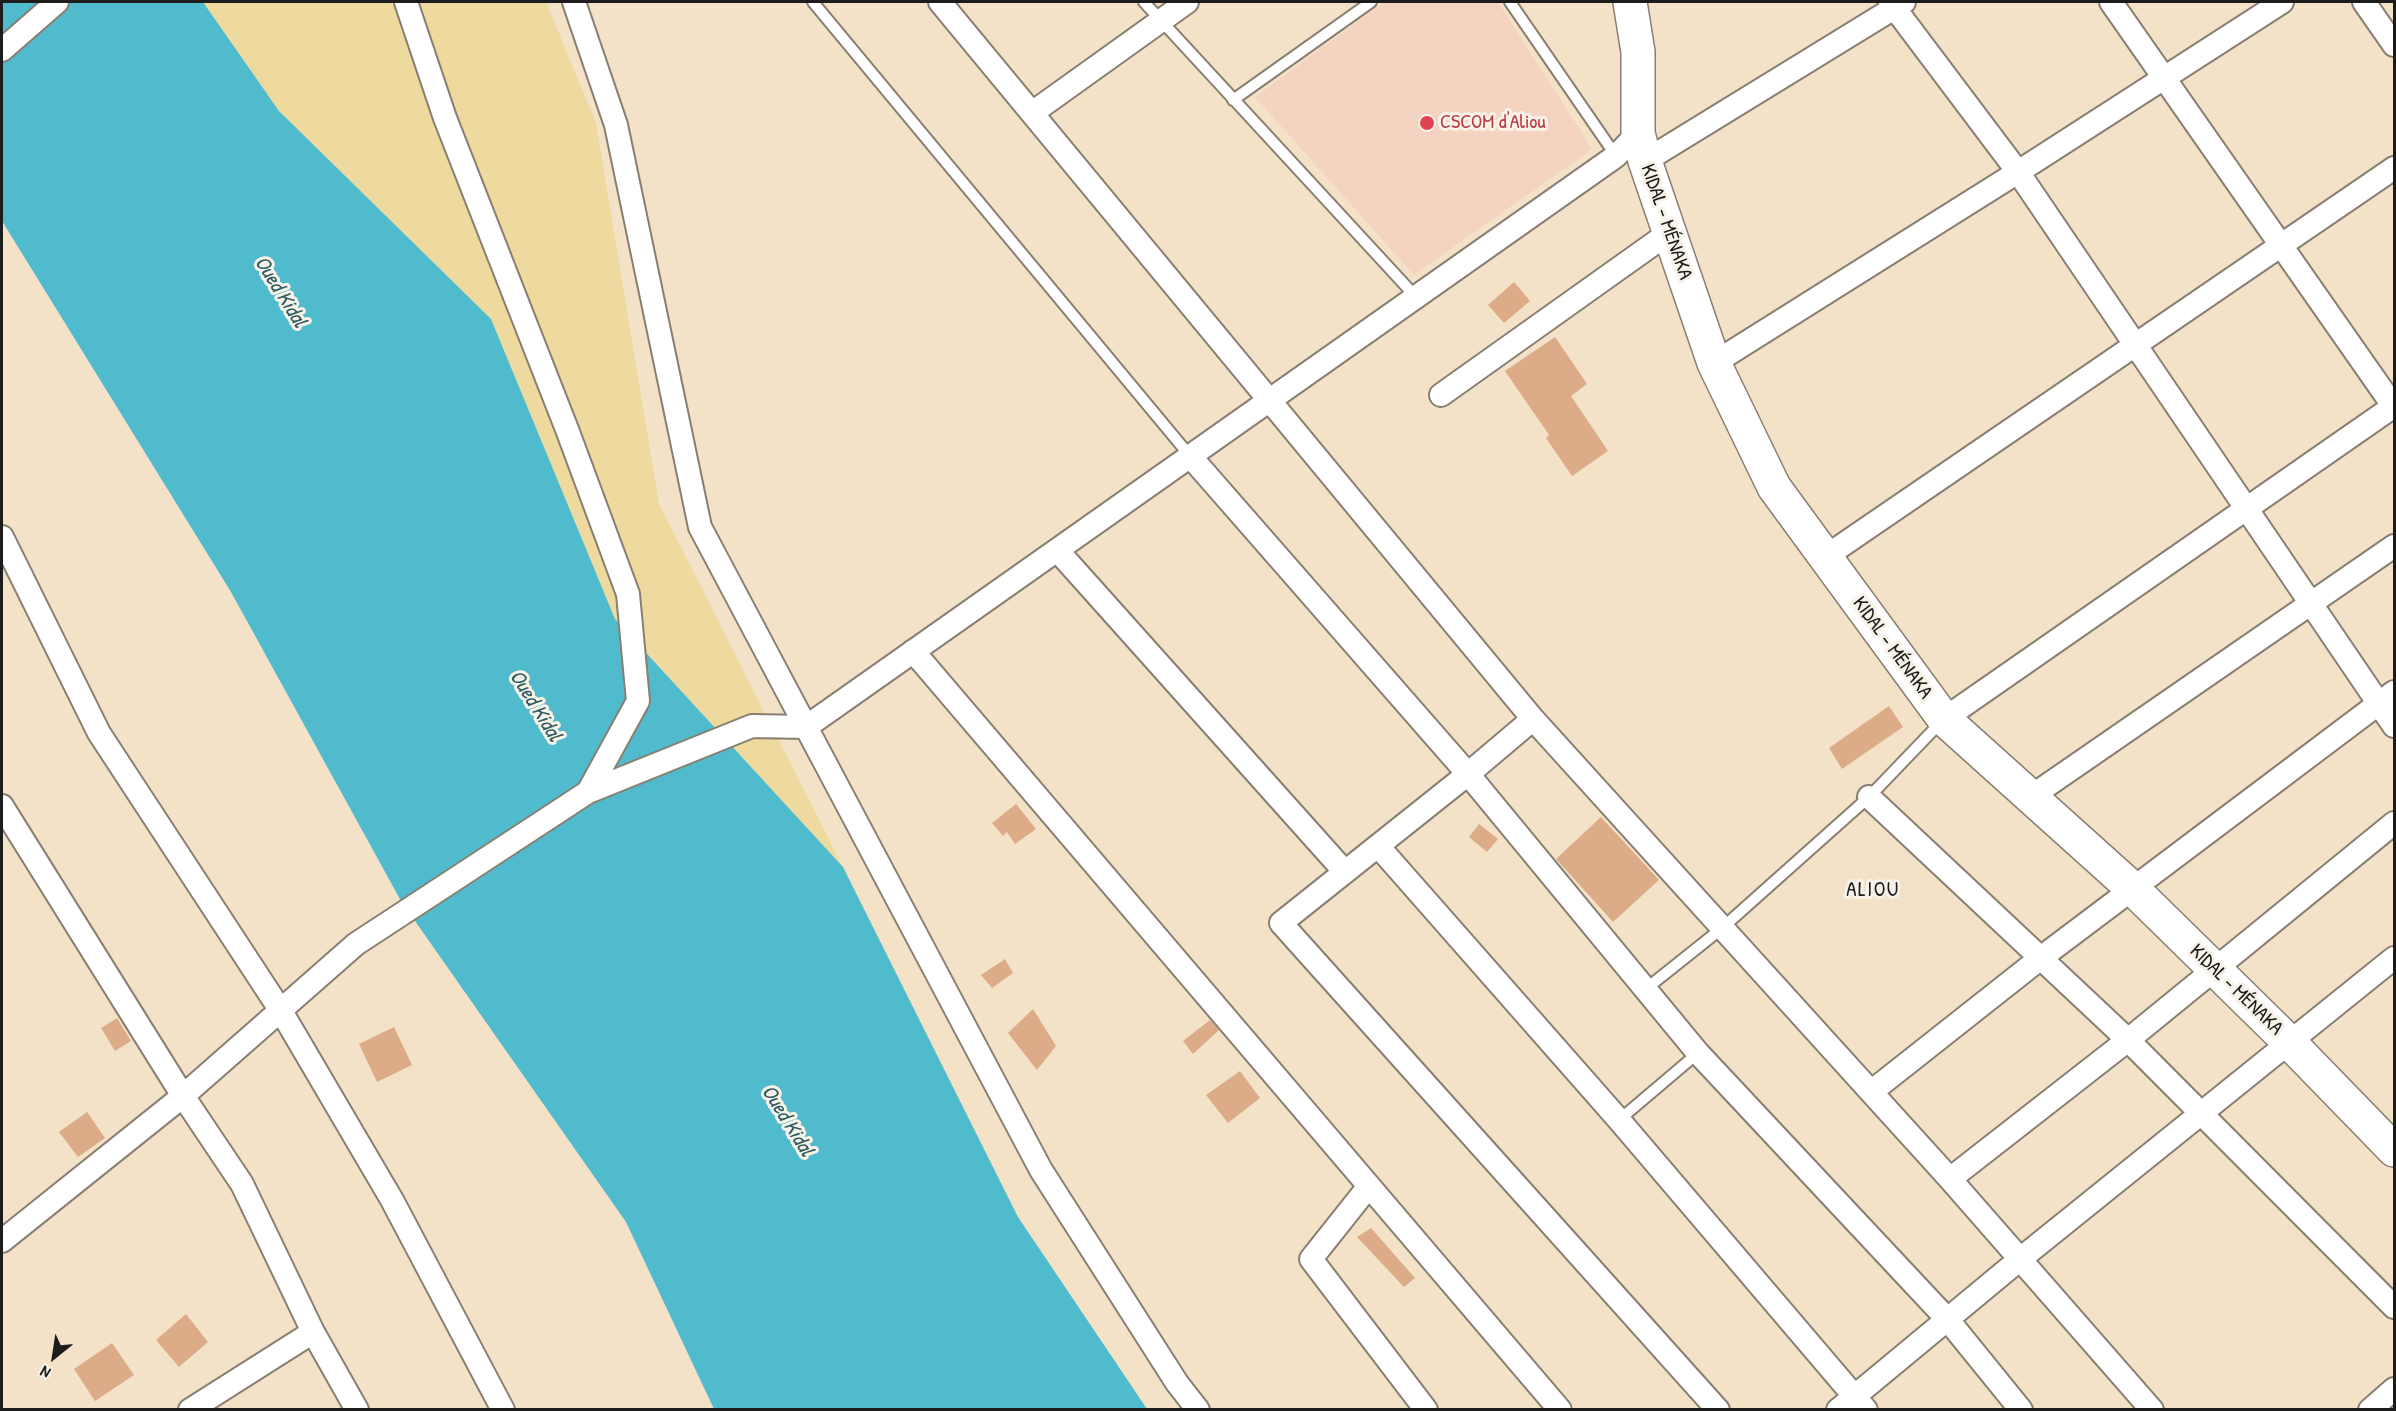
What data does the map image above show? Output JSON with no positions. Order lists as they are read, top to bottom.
{
  "streets": {
    "main road": ["KIDAL - MÉNAKA"]
  },
  "districts": ["ALIOU"],
  "water": ["Oued Kidal"],
  "places": ["CSCOM d'Aliou"],
  "north": "bottom left"
}
